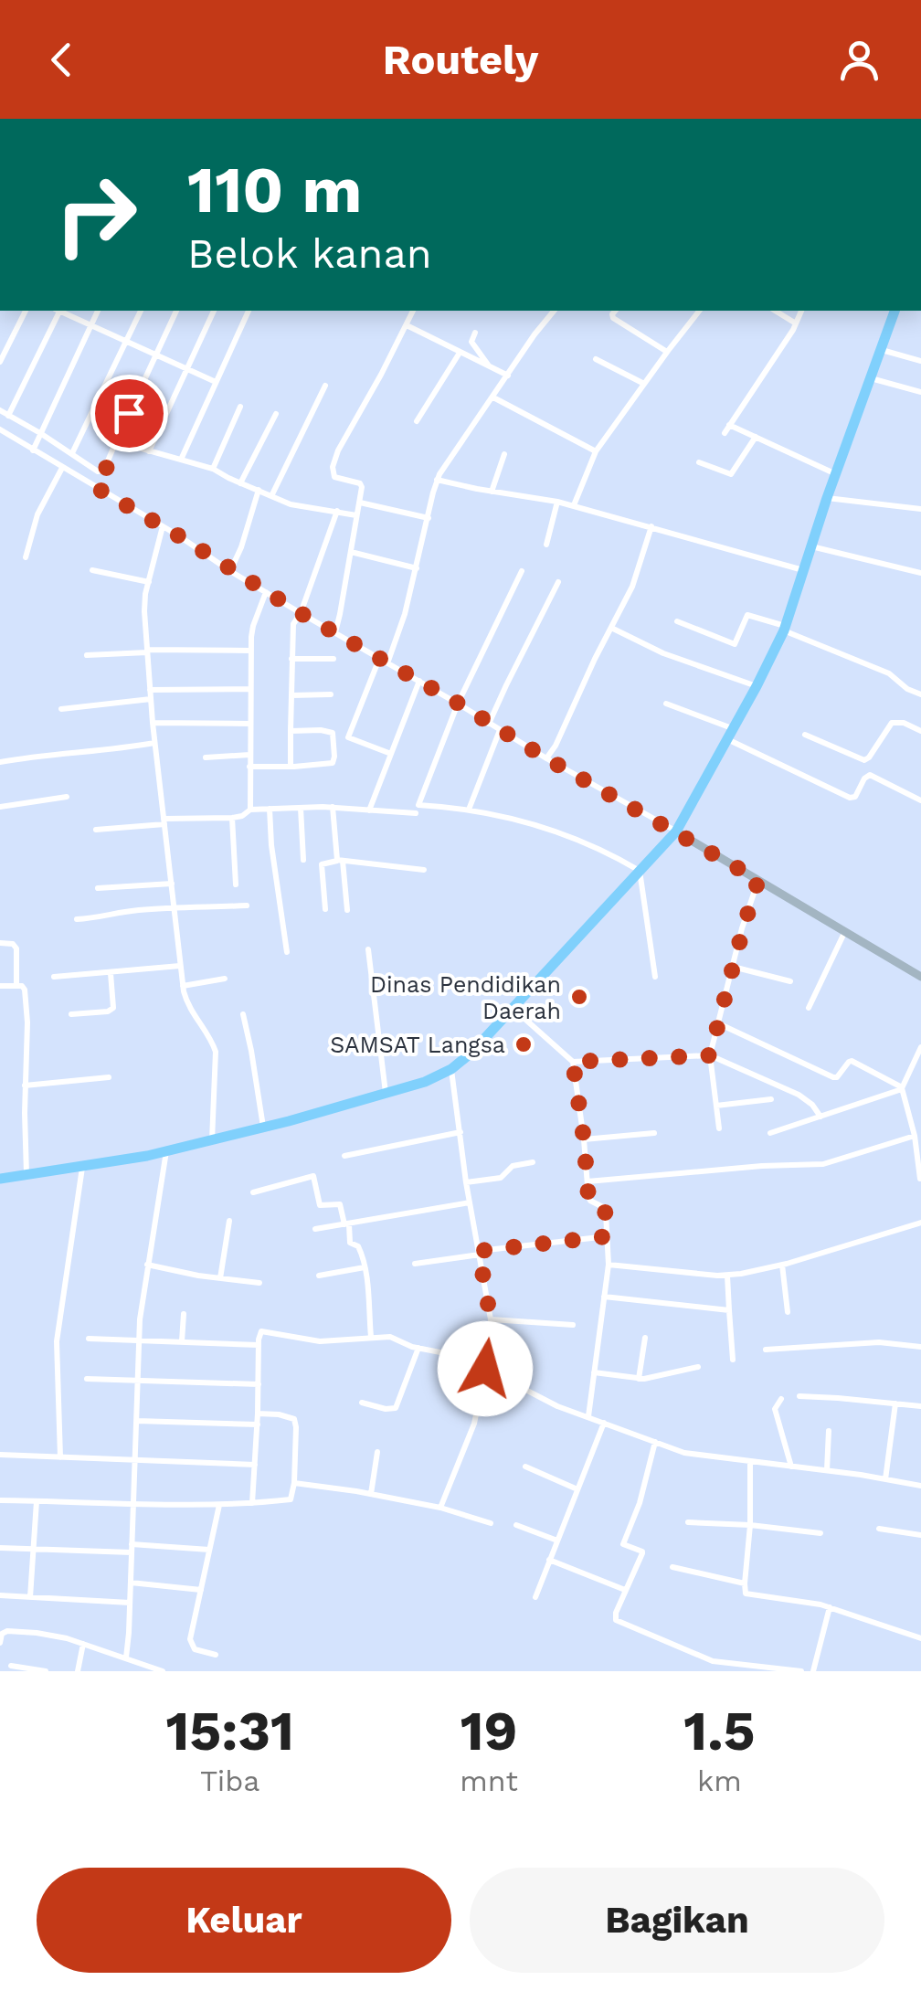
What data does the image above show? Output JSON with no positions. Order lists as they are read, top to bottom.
{
  "places": ["Dinas Pendidikan Daerah", "SAMSAT Langsa"],
  "page": {
    "header": "Routely",
    "turn": ["110 m", "Belok kanan"],
    "eta": [
      "15:31",
      "Tiba",
      "19",
      "mnt",
      "1.5",
      "km"
    ],
    "buttons": ["Keluar", "Bagikan"]
  }
}
